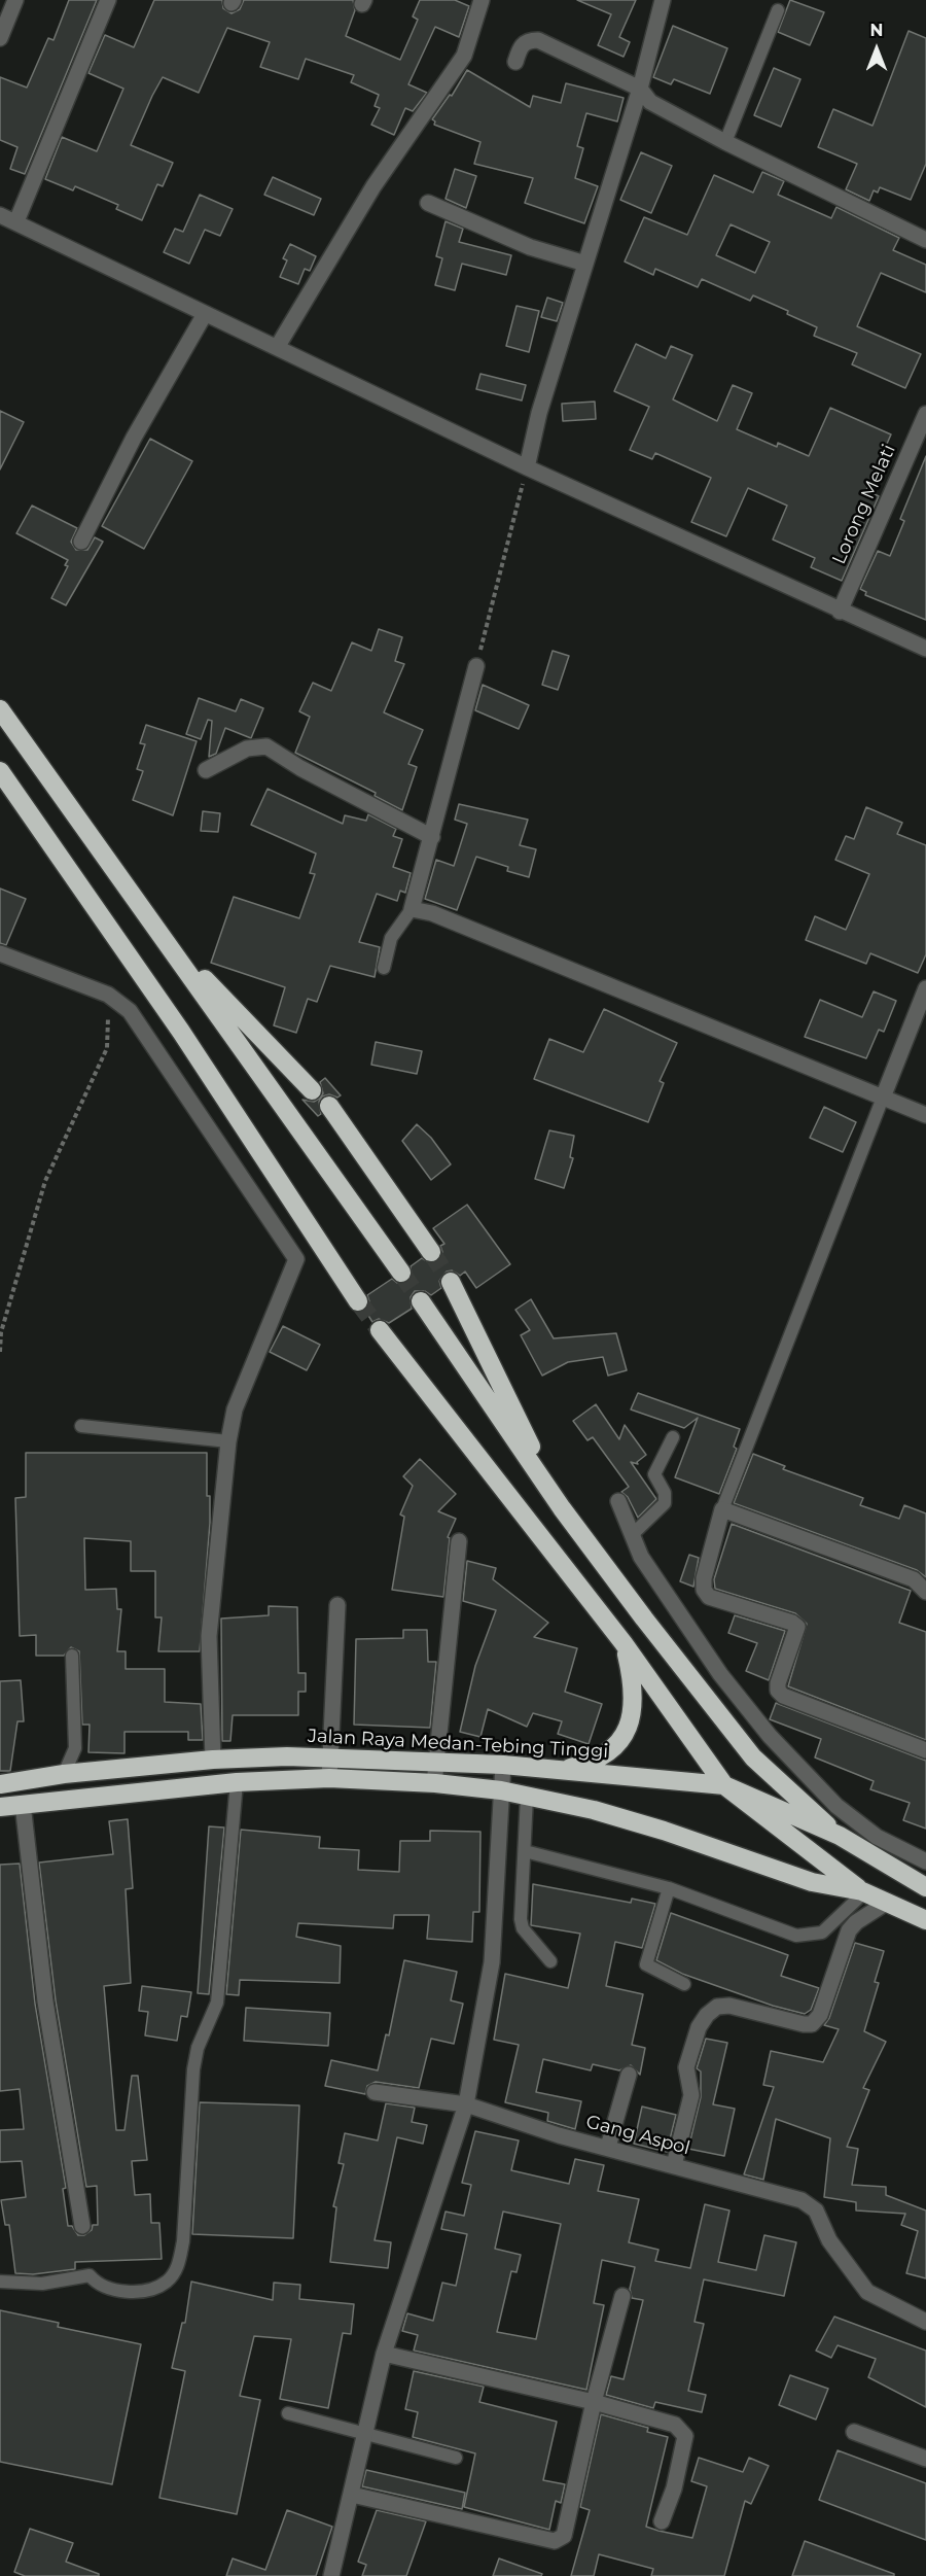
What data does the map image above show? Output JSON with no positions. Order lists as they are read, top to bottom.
{
  "streets": {
    "highway": ["Jalan Raya Medan-Tebing Tinggi"],
    "street": ["Lorong Melati", "Gang Aspol"]
  },
  "north": "top"
}
